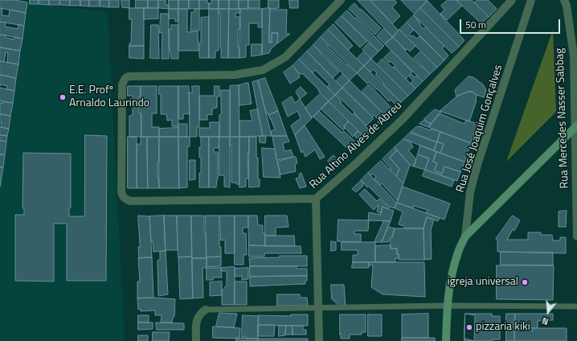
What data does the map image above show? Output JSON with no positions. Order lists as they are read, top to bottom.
{
  "streets": {
    "street": ["Rua Mercedes Nasser Sabbag", "Rua José Joaquim Gonçalves", "Rua Altino Alves de Abreu"]
  },
  "places": ["E.E. Profº Arnaldo Laurindo", "igreja universal", "pizzaria kiki"],
  "scale_bar": "50 m",
  "north": "bottom"
}
